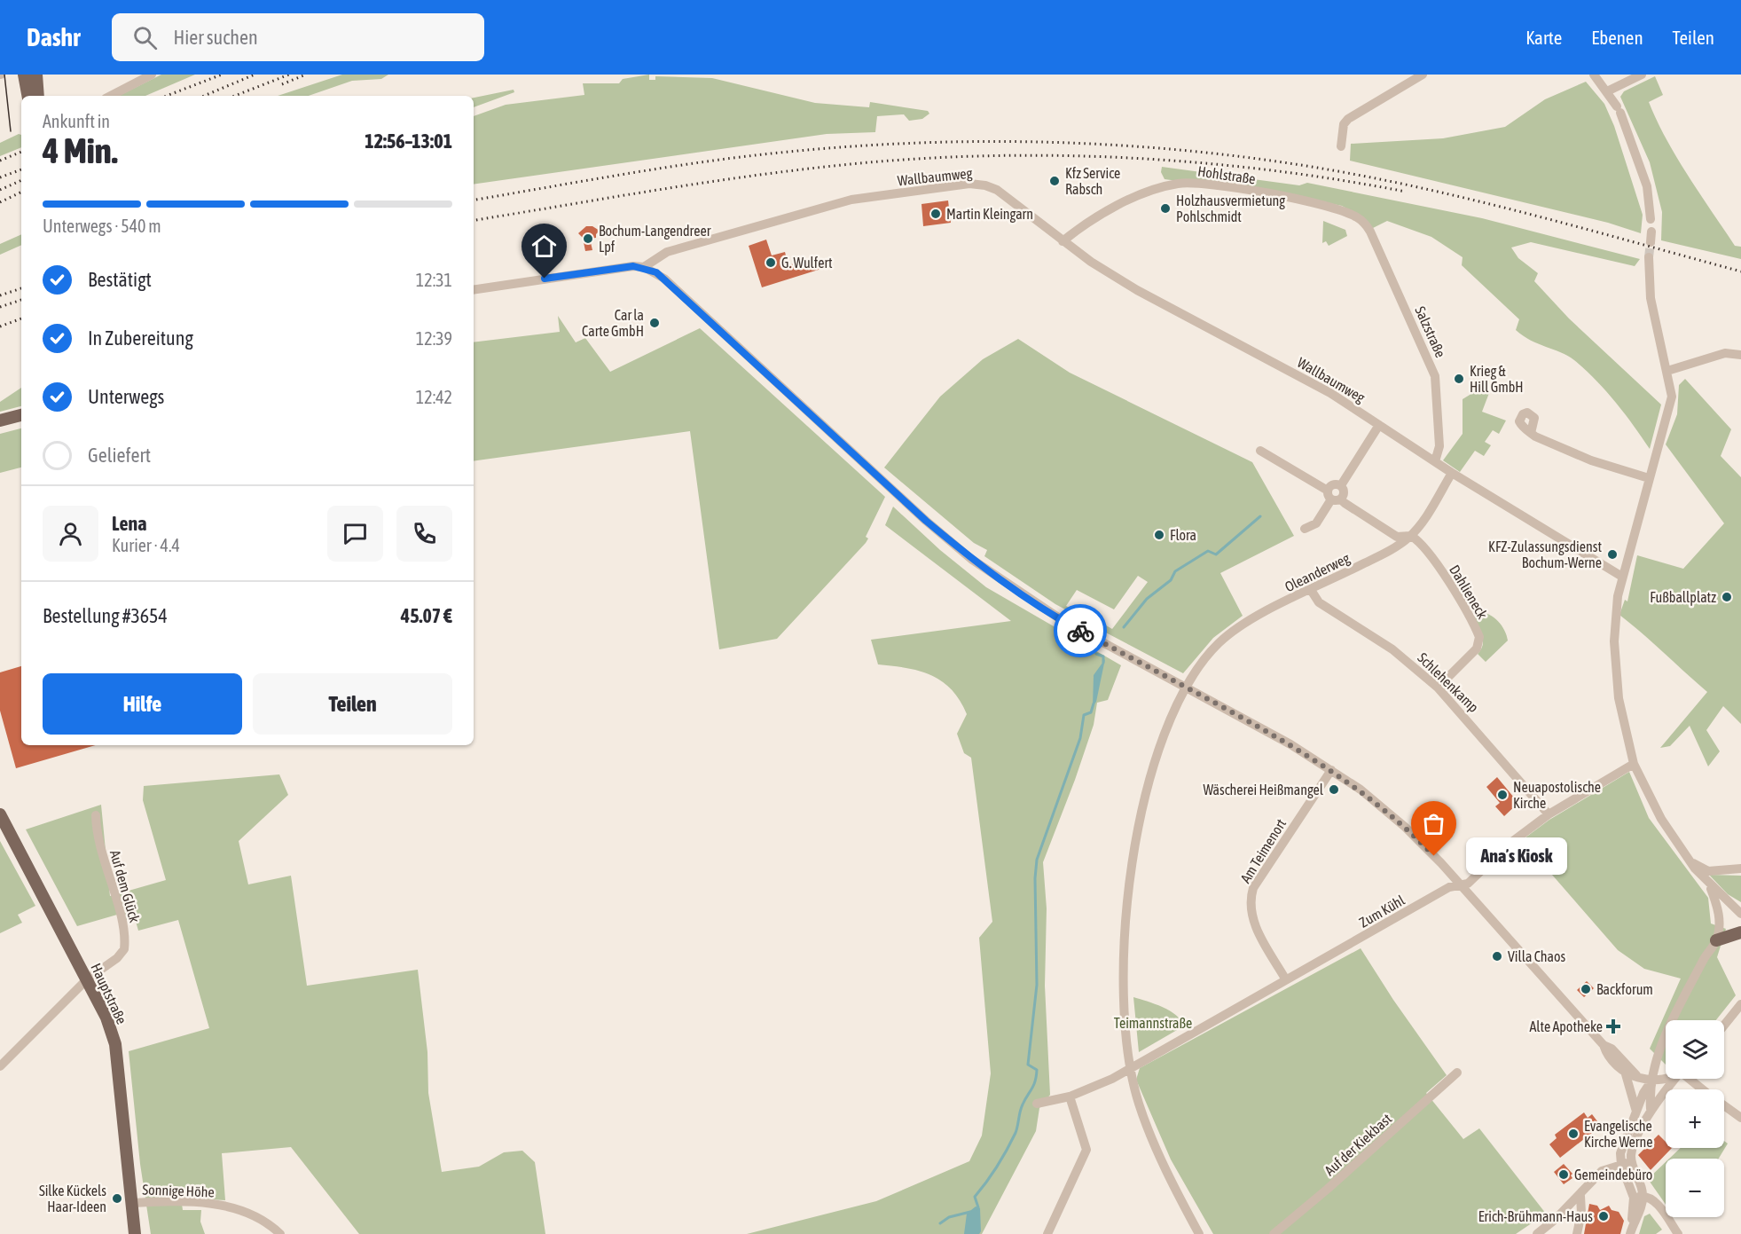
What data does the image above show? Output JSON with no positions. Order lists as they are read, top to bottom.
{
  "streets": {
    "main road": ["Hauptstraße"],
    "street": [
      "Hohlstraße",
      "Wallbaumweg",
      "Salzstraße",
      "Oleanderweg",
      "Dahlieneck",
      "Schlehenkamp",
      "Am Teimenort",
      "Auf dem Glück",
      "Zum Kühl",
      "Auf der Kiekbast",
      "Sonnige Höhe"
    ]
  },
  "crossings": [
    ["Hohlstraße", "Wallbaumweg"],
    ["Hohlstraße", "Salzstraße"],
    ["Wallbaumweg", "Salzstraße"],
    ["Wallbaumweg", "Oleanderweg"],
    ["Oleanderweg", "Dahlieneck"],
    ["Oleanderweg", "Schlehenkamp"],
    ["Dahlieneck", "Schlehenkamp"],
    ["Schlehenkamp", "Zum Kühl"],
    ["Am Teimenort", "Zum Kühl"],
    ["Auf dem Glück", "Hauptstraße"],
    ["Hauptstraße", "Sonnige Höhe"]
  ],
  "parks": ["Teimannstraße"],
  "places": {
    "other": [
      "Kfz Service Rabsch",
      "Holzhausvermietung Pohlschmidt",
      "Martin Kleingarn",
      "Bochum-Langendreer Lpf",
      "G. Wulfert",
      "Car la Carte GmbH",
      "Krieg & Hill GmbH",
      "Flora",
      "KFZ-Zulassungsdienst Bochum-Werne",
      "Fußballplatz",
      "Wäscherei Heißmangel",
      "Neuapostolische Kirche",
      "Anaʼs Kiosk",
      "Villa Chaos",
      "Backforum",
      "Evangelische Kirche Werne",
      "Gemeindebüro",
      "Silke Kückels Haar-Ideen",
      "Erich-Brühmann-Haus"
    ],
    "health": ["Alte Apotheke"]
  },
  "page": {
    "header": "Dashr",
    "search": "Hier suchen",
    "nav": ["Karte", "Ebenen", "Teilen"],
    "heading": ["4 Min.", "Ankunft in", "12:56–13:01"],
    "panel": [
      "Lena",
      "Kurier · 4.4",
      "Bestellung #3654",
      "45.07 €"
    ],
    "bar": "Unterwegs · 540 m",
    "list": [
      ["Bestätigt", "12:31"],
      ["In Zubereitung", "12:39"],
      ["Unterwegs", "12:42"],
      "Geliefert"
    ],
    "buttons": ["Hilfe", "Teilen"],
    "bubble": "Anaʼs Kiosk",
    "map_buttons": ["+", "−"]
  }
}
